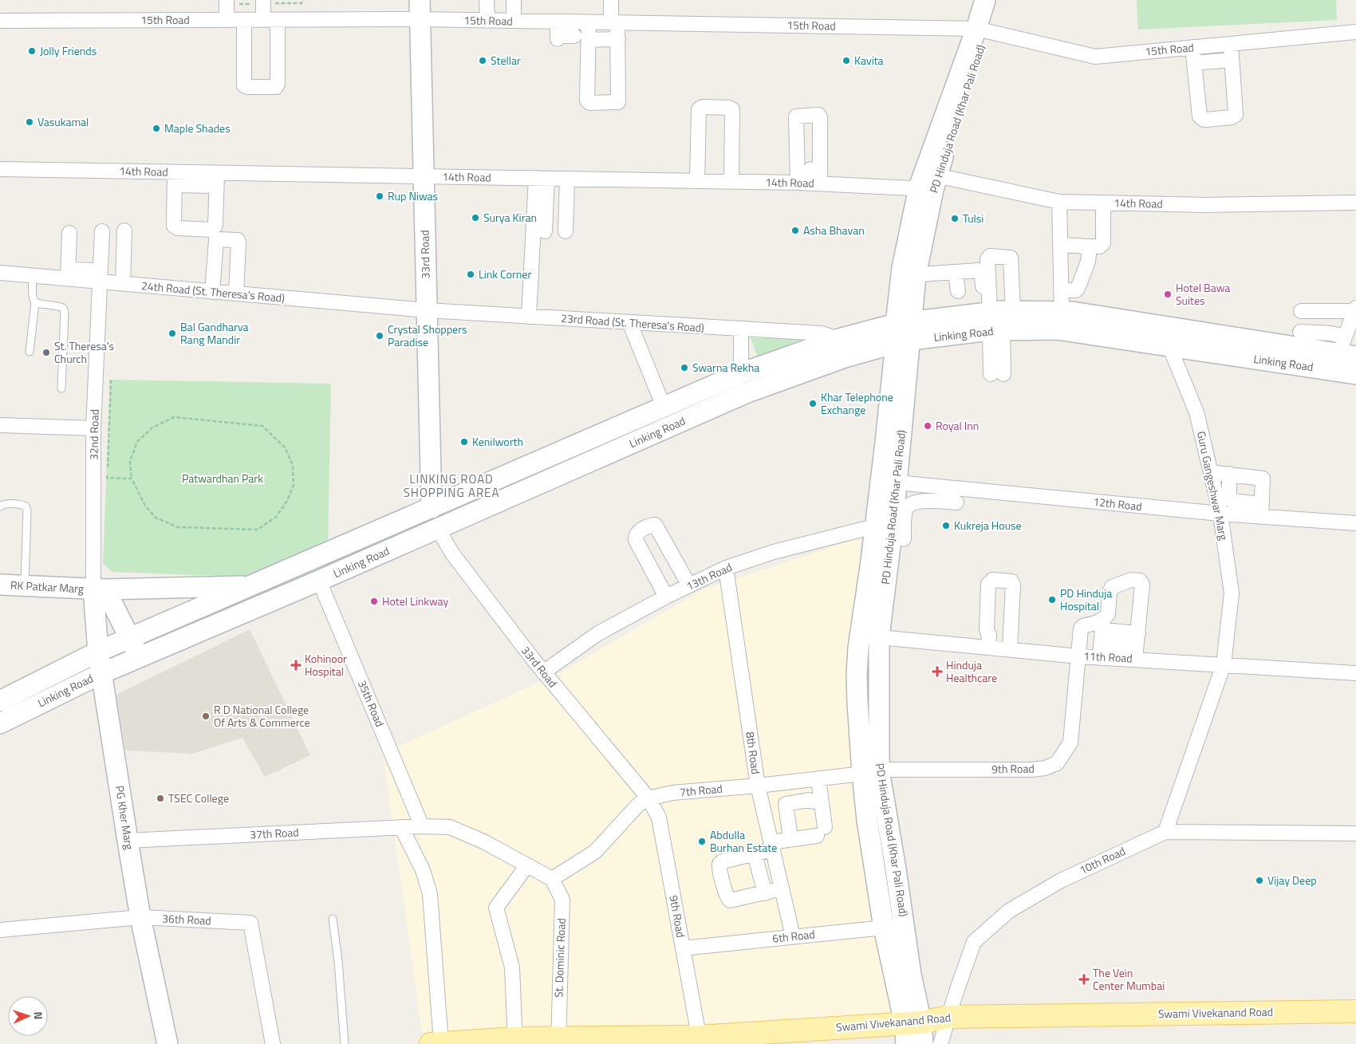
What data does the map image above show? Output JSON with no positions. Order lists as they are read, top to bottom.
{
  "streets": {
    "main road": [
      "PD Hinduja Road (Khar Pali Road)",
      "33rd Road",
      "Linking Road",
      "RK Patkar Marg",
      "PG Kher Marg",
      "Swami Vivekanand Road"
    ],
    "street": [
      "15th Road",
      "14th Road",
      "24th Road (St. Theresa's Road)",
      "23rd Road (St. Theresa's Road)",
      "32nd Road",
      "Guru Gangeshwar Marg",
      "12th Road",
      "13th Road",
      "11th Road",
      "35th Road",
      "8th Road",
      "9th Road",
      "7th Road",
      "37th Road",
      "10th Road",
      "36th Road",
      "6th Road",
      "St. Dominic Road"
    ]
  },
  "crossings": [
    ["15th Road", "PD Hinduja Road (Khar Pali Road)"],
    ["15th Road", "33rd Road"],
    ["PD Hinduja Road (Khar Pali Road)", "14th Road"],
    ["PD Hinduja Road (Khar Pali Road)", "Linking Road"],
    ["PD Hinduja Road (Khar Pali Road)", "12th Road"],
    ["PD Hinduja Road (Khar Pali Road)", "13th Road"],
    ["PD Hinduja Road (Khar Pali Road)", "11th Road"],
    ["PD Hinduja Road (Khar Pali Road)", "9th Road"],
    ["PD Hinduja Road (Khar Pali Road)", "7th Road"],
    ["PD Hinduja Road (Khar Pali Road)", "6th Road"],
    ["PD Hinduja Road (Khar Pali Road)", "Swami Vivekanand Road"],
    ["14th Road", "33rd Road"],
    ["33rd Road", "24th Road (St. Theresa's Road)"],
    ["33rd Road", "23rd Road (St. Theresa's Road)"],
    ["33rd Road", "Linking Road"],
    ["33rd Road", "13th Road"],
    ["33rd Road", "9th Road"],
    ["33rd Road", "7th Road"],
    ["24th Road (St. Theresa's Road)", "23rd Road (St. Theresa's Road)"],
    ["24th Road (St. Theresa's Road)", "32nd Road"],
    ["23rd Road (St. Theresa's Road)", "Linking Road"],
    ["Linking Road", "Guru Gangeshwar Marg"],
    ["Linking Road", "RK Patkar Marg"],
    ["Linking Road", "35th Road"],
    ["Linking Road", "PG Kher Marg"],
    ["32nd Road", "RK Patkar Marg"],
    ["32nd Road", "PG Kher Marg"],
    ["Guru Gangeshwar Marg", "12th Road"],
    ["Guru Gangeshwar Marg", "11th Road"],
    ["Guru Gangeshwar Marg", "10th Road"],
    ["13th Road", "8th Road"],
    ["RK Patkar Marg", "PG Kher Marg"],
    ["11th Road", "9th Road"],
    ["35th Road", "37th Road"],
    ["8th Road", "7th Road"],
    ["8th Road", "6th Road"],
    ["9th Road", "7th Road"],
    ["9th Road", "6th Road"],
    ["9th Road", "Swami Vivekanand Road"],
    ["7th Road", "37th Road"],
    ["7th Road", "St. Dominic Road"],
    ["PG Kher Marg", "37th Road"],
    ["PG Kher Marg", "36th Road"],
    ["37th Road", "St. Dominic Road"],
    ["10th Road", "Swami Vivekanand Road"],
    ["St. Dominic Road", "Swami Vivekanand Road"]
  ],
  "districts": ["LINKING ROAD SHOPPING AREA"],
  "parks": ["Patwardhan Park"],
  "places": {
    "other": [
      "Jolly Friends",
      "Stellar",
      "Kavita",
      "Vasukamal",
      "Maple Shades",
      "Rup Niwas",
      "Surya Kiran",
      "Tulsi",
      "Asha Bhavan",
      "Link Corner",
      "Hotel Bawa Suites",
      "Bal Gandharva Rang Mandir",
      "Crystal Shoppers Paradise",
      "St. Theresa's Church",
      "Swarna Rekha",
      "Khar Telephone Exchange",
      "Royal Inn",
      "Kenilworth",
      "Kukreja House",
      "PD Hinduja Hospital",
      "Hotel Linkway",
      "R D National College Of Arts & Commerce",
      "TSEC College",
      "Abdulla Burhan Estate",
      "Vijay Deep"
    ],
    "health": ["Kohinoor Hospital", "Hinduja Healthcare", "The Vein Center Mumbai"]
  },
  "north": "right"
}
